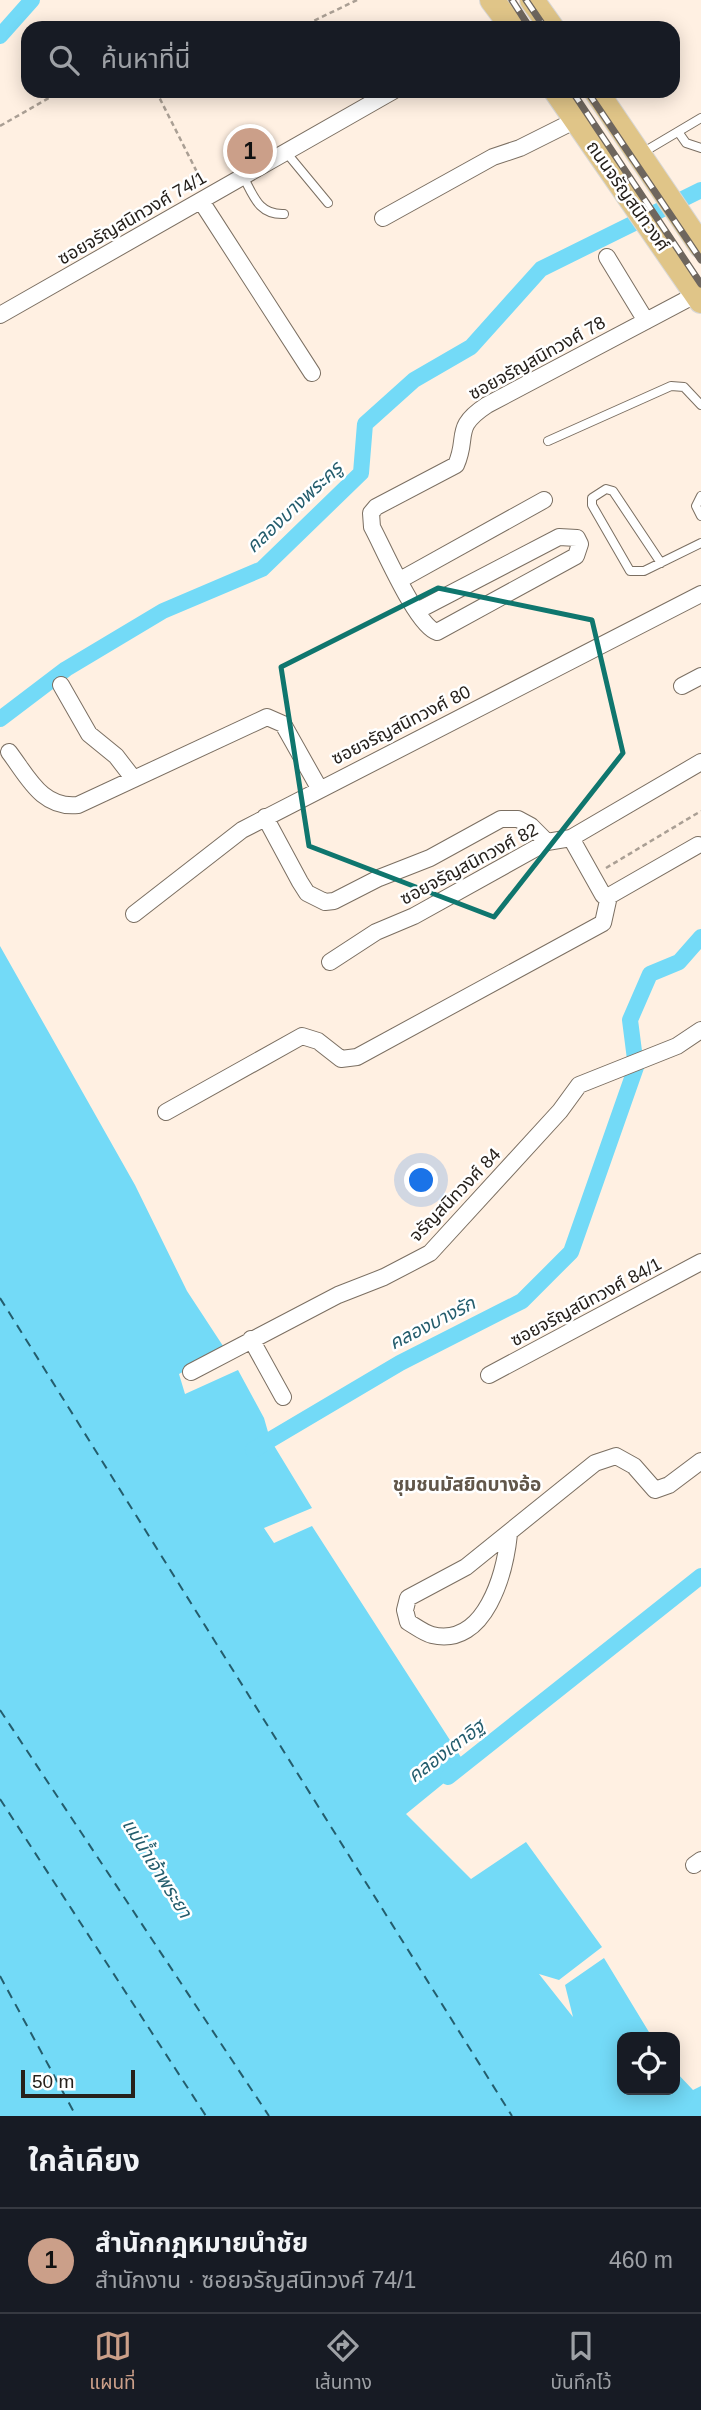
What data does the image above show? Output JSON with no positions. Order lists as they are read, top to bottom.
{
  "streets": {
    "main road": ["ถนนจรัญสนิทวงศ์"],
    "street": [
      "ซอยจรัญสนิทวงศ์ 74/1",
      "ซอยจรัญสนิทวงศ์ 78",
      "ซอยจรัญสนิทวงศ์ 80",
      "ซอยจรัญสนิทวงศ์ 82",
      "จรัญสนิทวงศ์ 84",
      "ซอยจรัญสนิทวงศ์ 84/1"
    ]
  },
  "crossings": [
    ["ถนนจรัญสนิทวงศ์", "ซอยจรัญสนิทวงศ์ 78"]
  ],
  "districts": ["ชุมชนมัสยิดบางอ้อ"],
  "water": [
    "คลองบางพระครู",
    "คลองบางรัก",
    "คลองเตาอิฐ",
    "แม่น้ำเจ้าพระยา"
  ],
  "scale_bar": "50 m",
  "page": {
    "search": "ค้นหาที่นี่",
    "pins": "1",
    "scale": "50 m",
    "heading": "ใกล้เคียง",
    "list": [
      {
        "mark": "1",
        "name": "สำนักกฎหมายนำชัย",
        "note": "สำนักงาน · ซอยจรัญสนิทวงศ์ 74/1",
        "value": "460 m"
      }
    ],
    "nav": ["แผนที่", "เส้นทาง", "บันทึกไว้"]
  }
}
